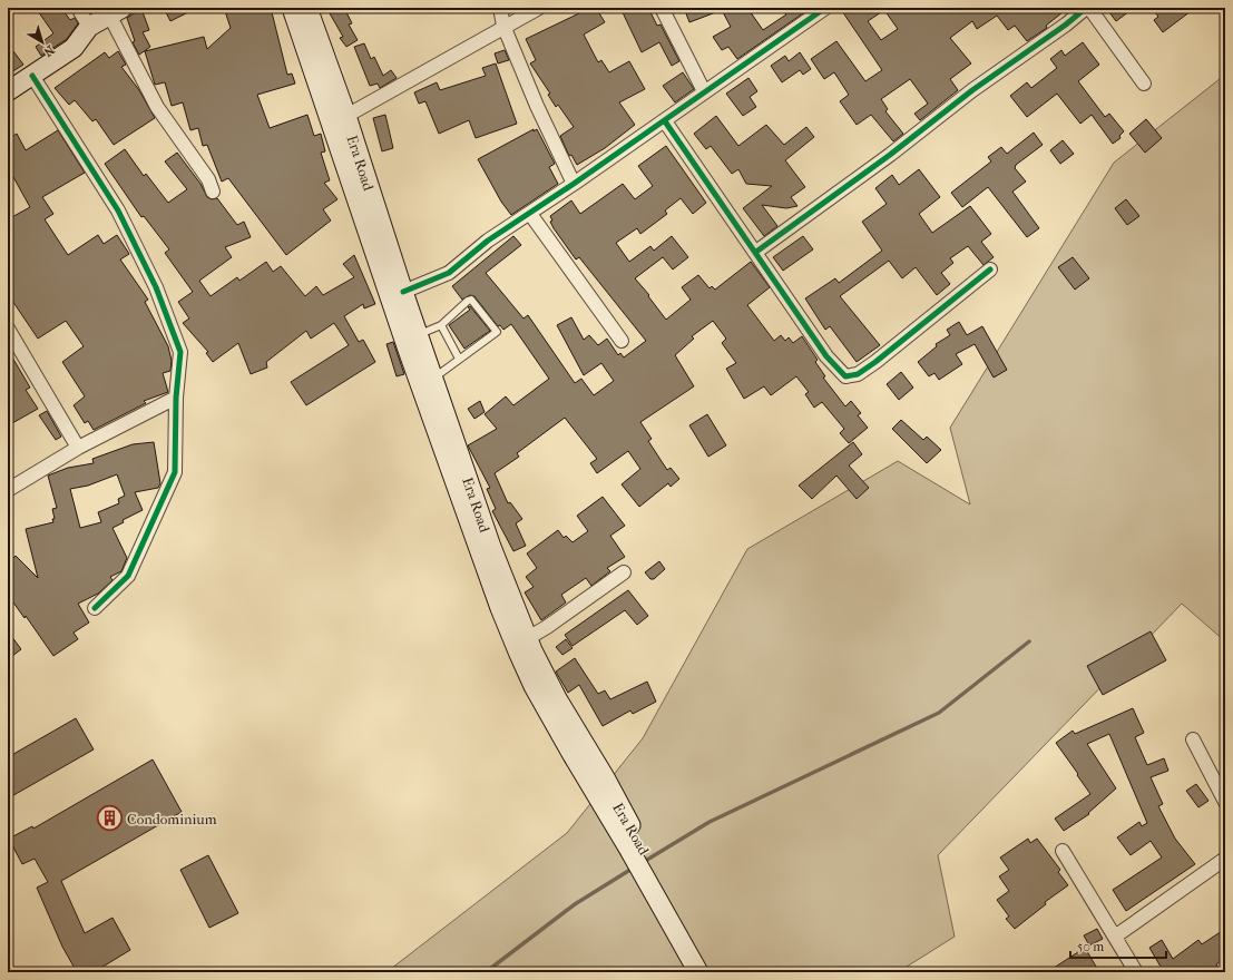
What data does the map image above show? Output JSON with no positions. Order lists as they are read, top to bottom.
{
  "streets": {
    "main road": ["Era Road"]
  },
  "places": {
    "building": ["Condominium"]
  },
  "scale_bar": "50 m",
  "north": "bottom right"
}
